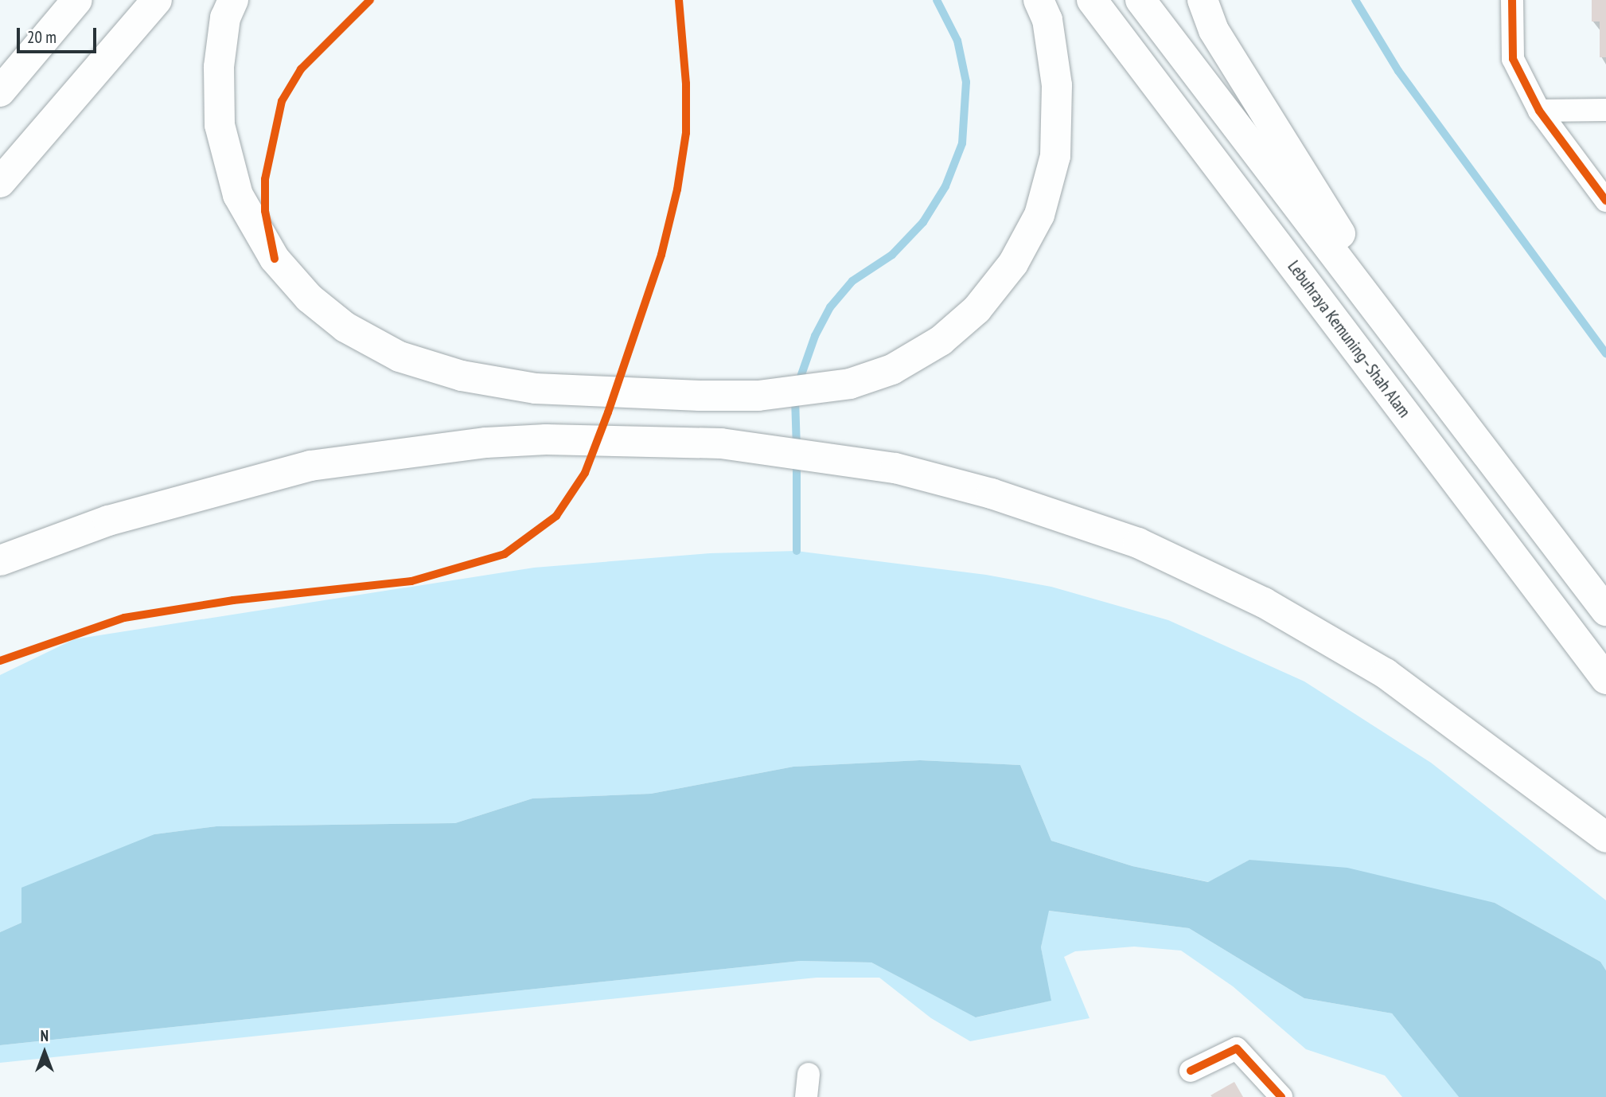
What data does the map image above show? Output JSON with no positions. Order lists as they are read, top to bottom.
{
  "streets": {
    "highway": ["Lebuhraya Kemuning–Shah Alam"]
  },
  "scale_bar": "20 m",
  "north": "top"
}
